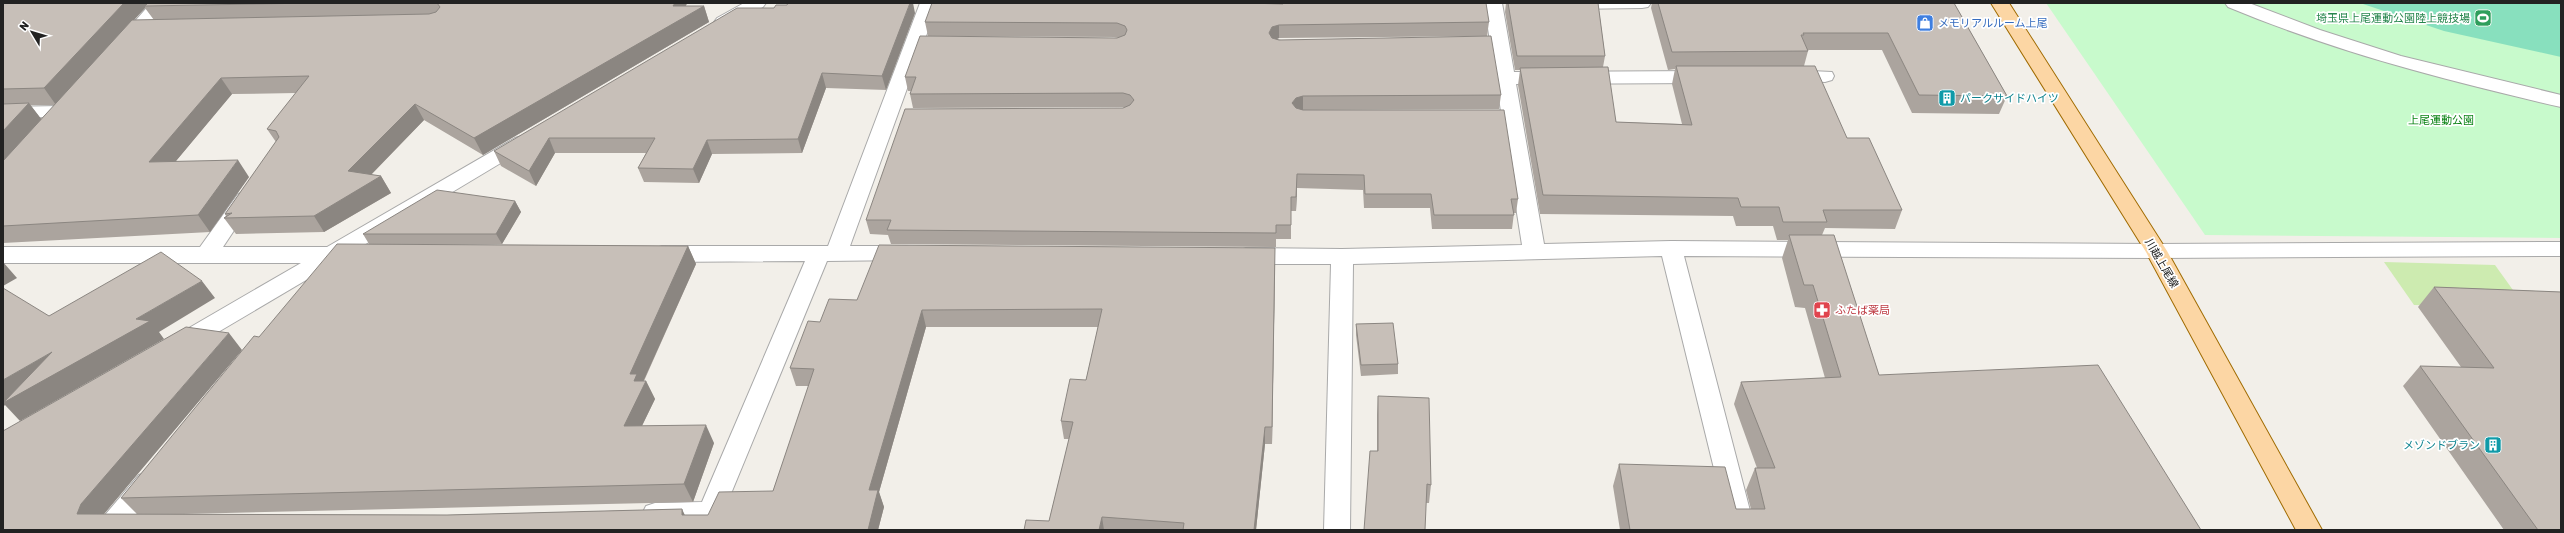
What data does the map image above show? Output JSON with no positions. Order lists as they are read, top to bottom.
{
  "streets": {
    "main road": ["川越上尾線"]
  },
  "parks": ["上尾運動公園"],
  "places": {
    "sports": ["埼玉県上尾運動公園陸上競技場"],
    "shop": ["メモリアルルーム上尾"],
    "building": ["パークサイドハイツ", "メゾンドブラン"],
    "pharmacy": ["ふたば薬局"]
  },
  "north": "top left"
}
